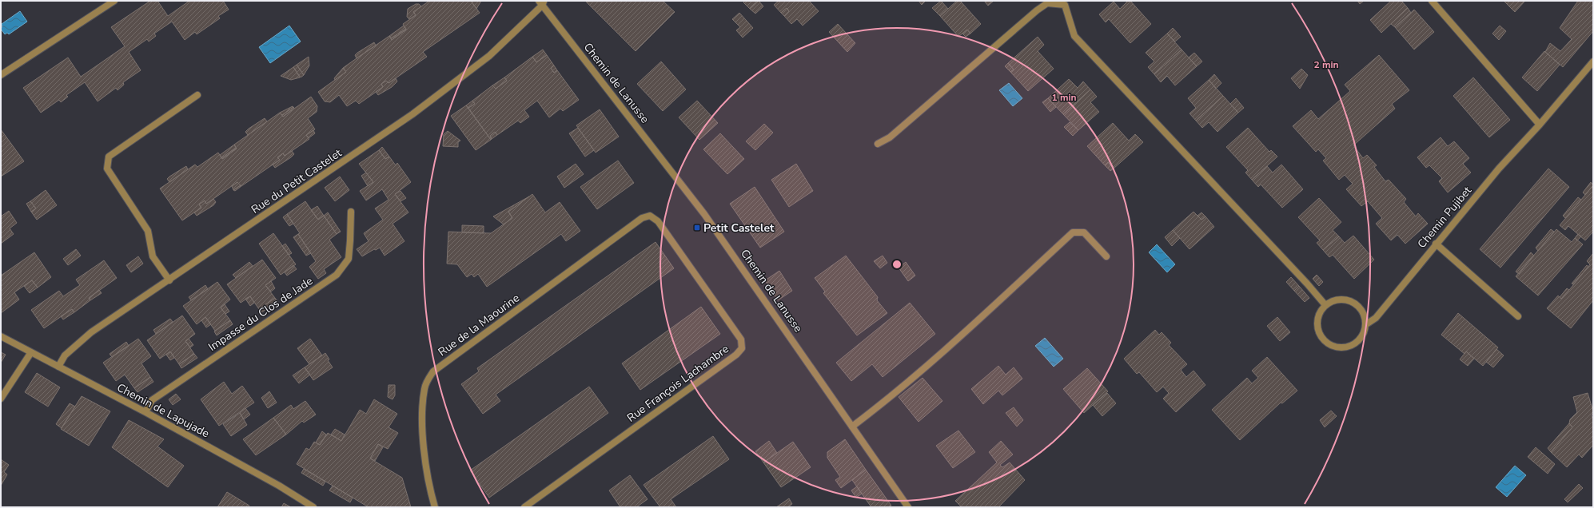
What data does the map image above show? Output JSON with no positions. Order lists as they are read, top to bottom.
{
  "streets": {
    "street": [
      "Chemin de Lanusse",
      "Rue du Petit Castelet",
      "Chemin Pujibet",
      "Impasse du Clos de Jade",
      "Rue de la Maourine",
      "Rue François Lachambre",
      "Chemin de Lapujade"
    ]
  },
  "crossings": [
    ["Chemin de Lanusse", "Rue du Petit Castelet"],
    ["Rue du Petit Castelet", "Chemin de Lapujade"],
    ["Impasse du Clos de Jade", "Chemin de Lapujade"],
    ["Rue de la Maourine", "Rue François Lachambre"]
  ],
  "places": {
    "transit": ["Petit Castelet"]
  },
  "rings": ["2 min", "1 min"]
}
